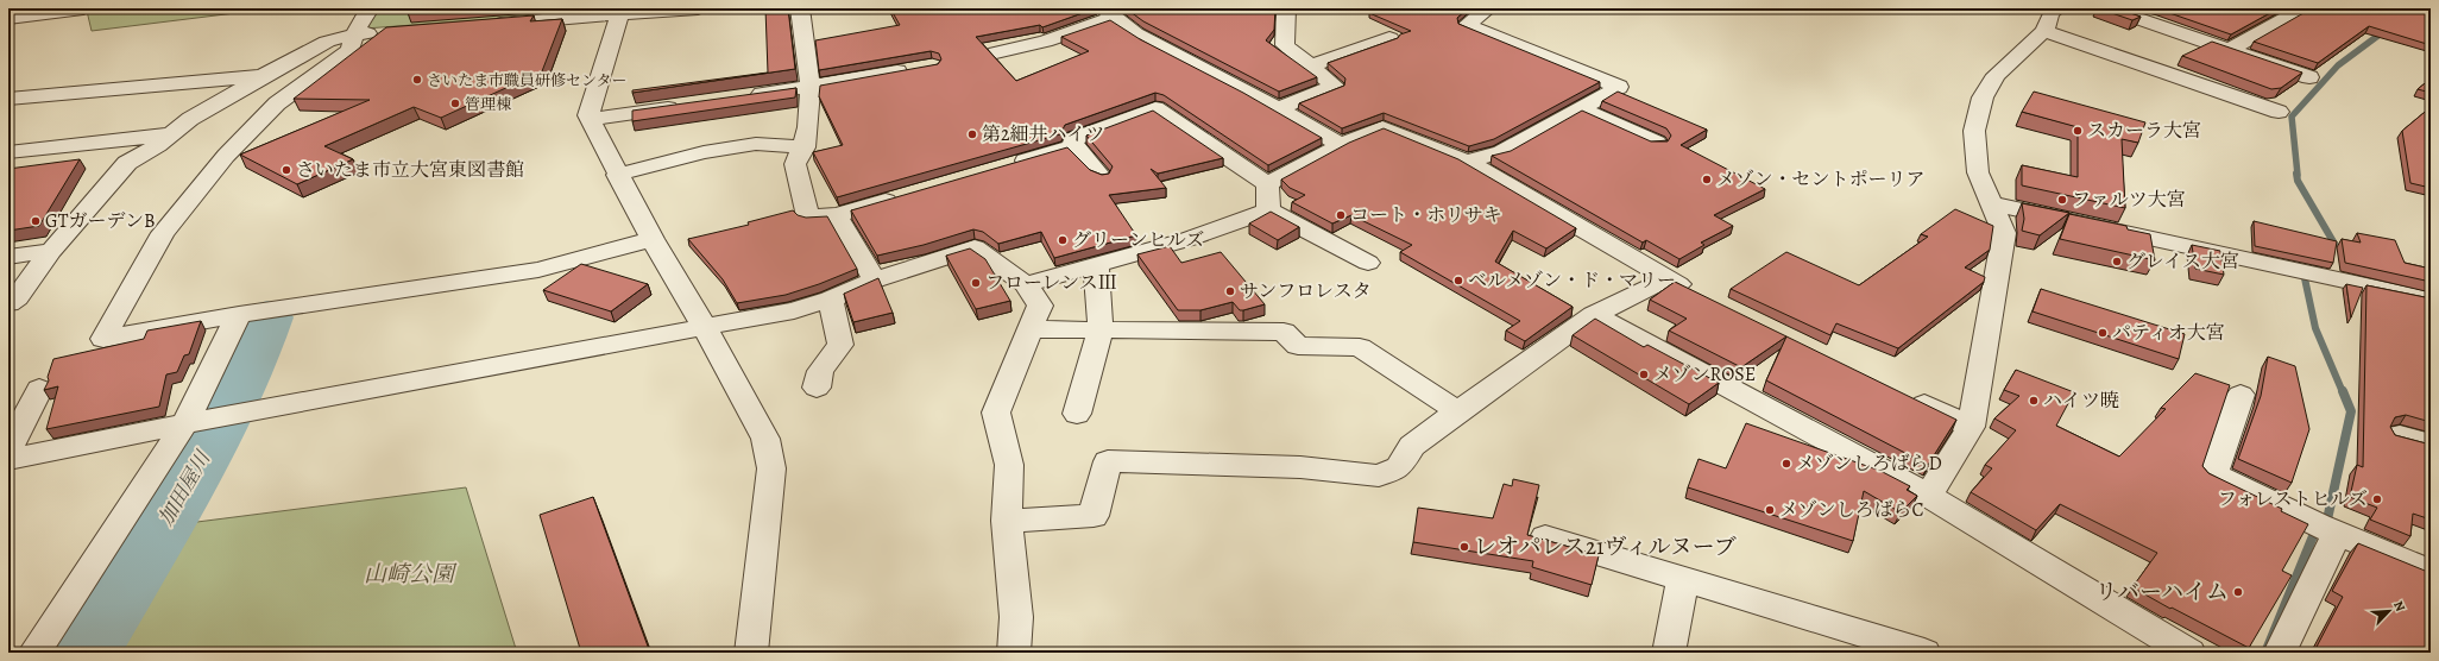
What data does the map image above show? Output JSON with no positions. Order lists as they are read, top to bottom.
{
  "water": ["加田屋川"],
  "parks": ["山崎公園"],
  "places": [
    "さいたま市職員研修センター",
    "管理棟",
    "スカーラ大宮",
    "第2細井ハイツ",
    "さいたま市立大宮東図書館",
    "メゾン・セントポーリア",
    "ファルツ大宮",
    "コート・ホリサキ",
    "GTガーデンB",
    "グリーンヒルズ",
    "グレイス大宮",
    "ベルメゾン・ド・マリー",
    "フローレンスⅢ",
    "サンフロレスタ",
    "パティオ大宮",
    "メゾンROSE",
    "ハイツ暁",
    "メゾンしろばらD",
    "フォレストヒルズ",
    "メゾンしろばらC",
    "レオパレス21ヴィルヌーブ",
    "リバーハイム"
  ],
  "north": "top right"
}
